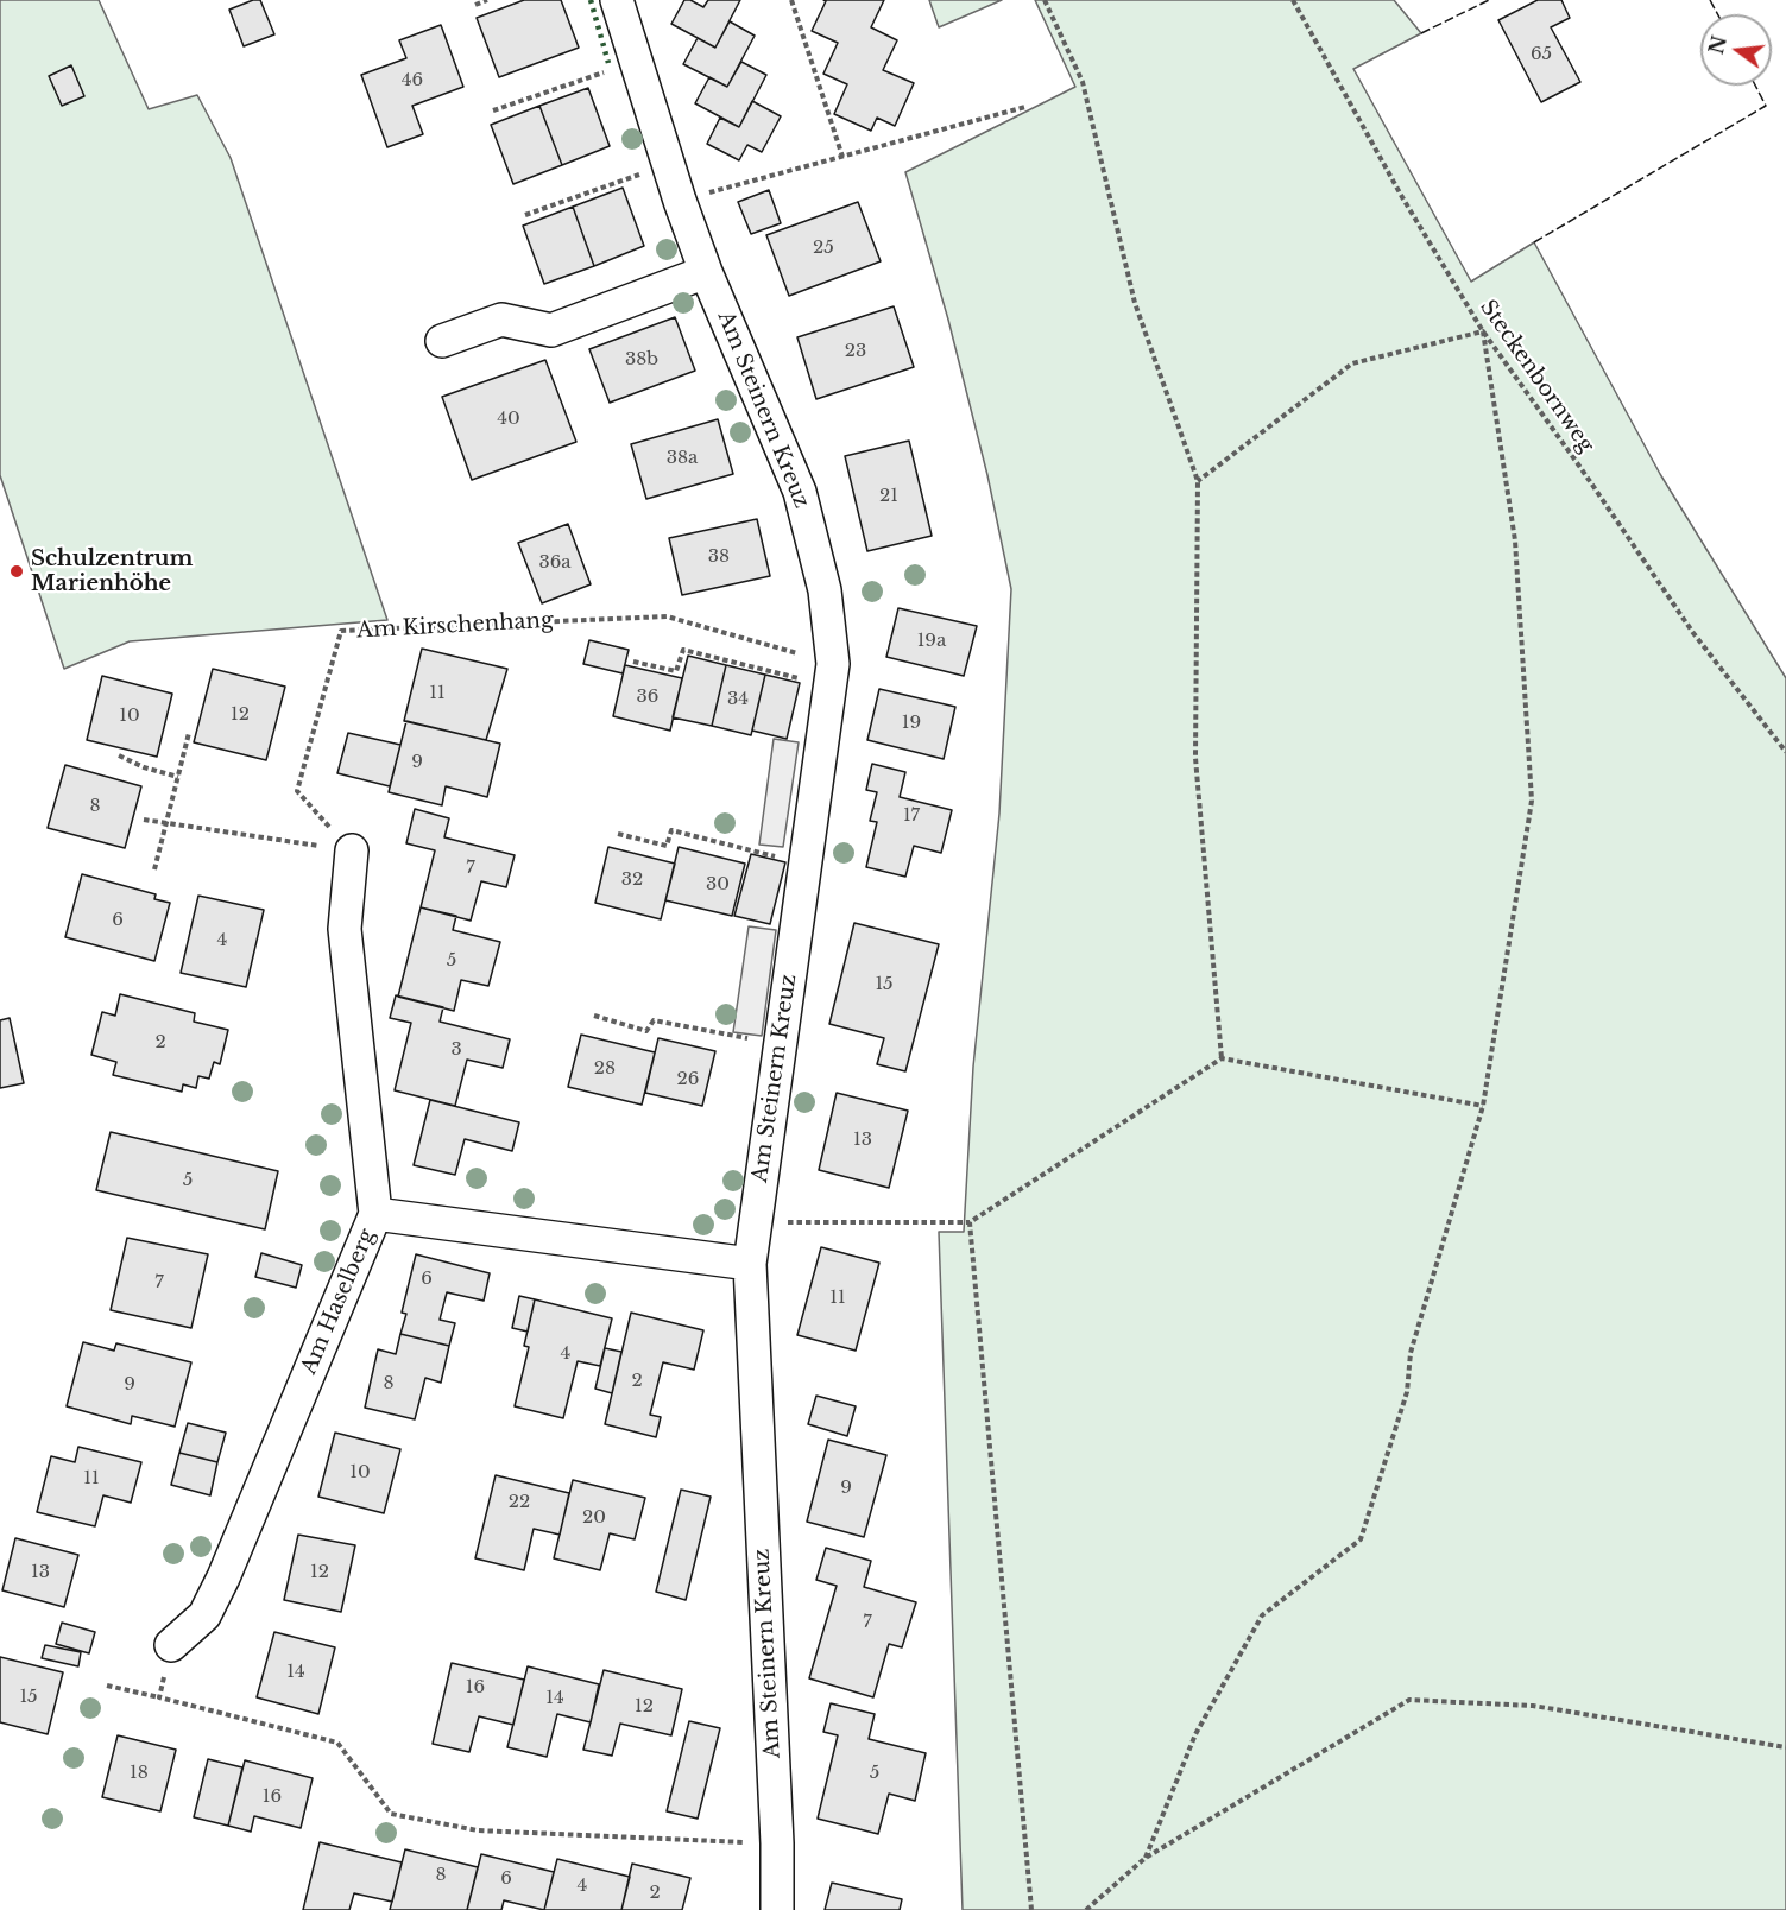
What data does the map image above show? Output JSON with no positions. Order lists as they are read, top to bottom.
{
  "streets": {
    "street": ["Am Steinern Kreuz", "Am Haselberg"],
    "path": ["Steckenbornweg", "Am Kirschenhang"]
  },
  "crossings": [
    ["Am Steinern Kreuz", "Am Kirschenhang"],
    ["Am Steinern Kreuz", "Am Haselberg"]
  ],
  "places": ["Schulzentrum Marienhöhe"],
  "house_numbers": [
    "65",
    "46",
    "25",
    "23",
    "38b",
    "40",
    "38a",
    "21",
    "38",
    "36a",
    "19a",
    "11",
    "36",
    "34",
    "12",
    "10",
    "19",
    "9",
    "8",
    "17",
    "7",
    "32",
    "30",
    "6",
    "4",
    "5",
    "15",
    "2",
    "3",
    "28",
    "26",
    "13",
    "5",
    "6",
    "7",
    "11",
    "4",
    "2",
    "8",
    "9",
    "10",
    "11",
    "9",
    "22",
    "20",
    "13",
    "12",
    "7",
    "14",
    "16",
    "15",
    "14",
    "12",
    "18",
    "5",
    "16",
    "8",
    "6",
    "4",
    "2"
  ],
  "north": "left"
}
